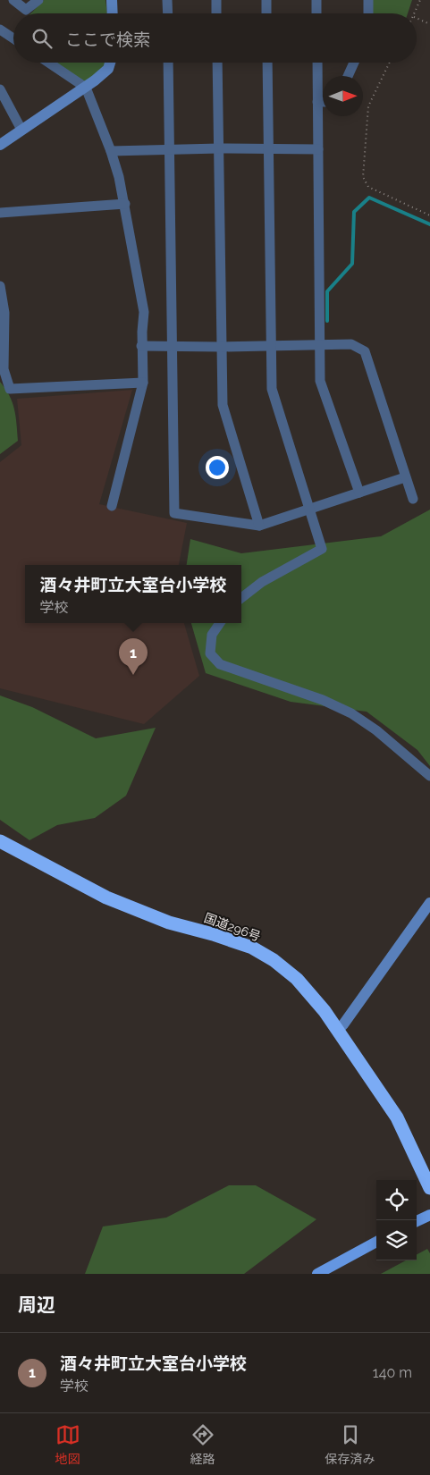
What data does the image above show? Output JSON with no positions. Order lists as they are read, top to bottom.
{
  "streets": {
    "highway": ["国道296号"]
  },
  "north": "right",
  "page": {
    "search": "ここで検索",
    "popup": ["酒々井町立大室台小学校", "学校"],
    "pins": "1",
    "heading": "周辺",
    "list": [
      {
        "mark": "1",
        "name": "酒々井町立大室台小学校",
        "note": "学校",
        "value": "140 m"
      }
    ],
    "nav": ["地図", "経路", "保存済み"]
  }
}
